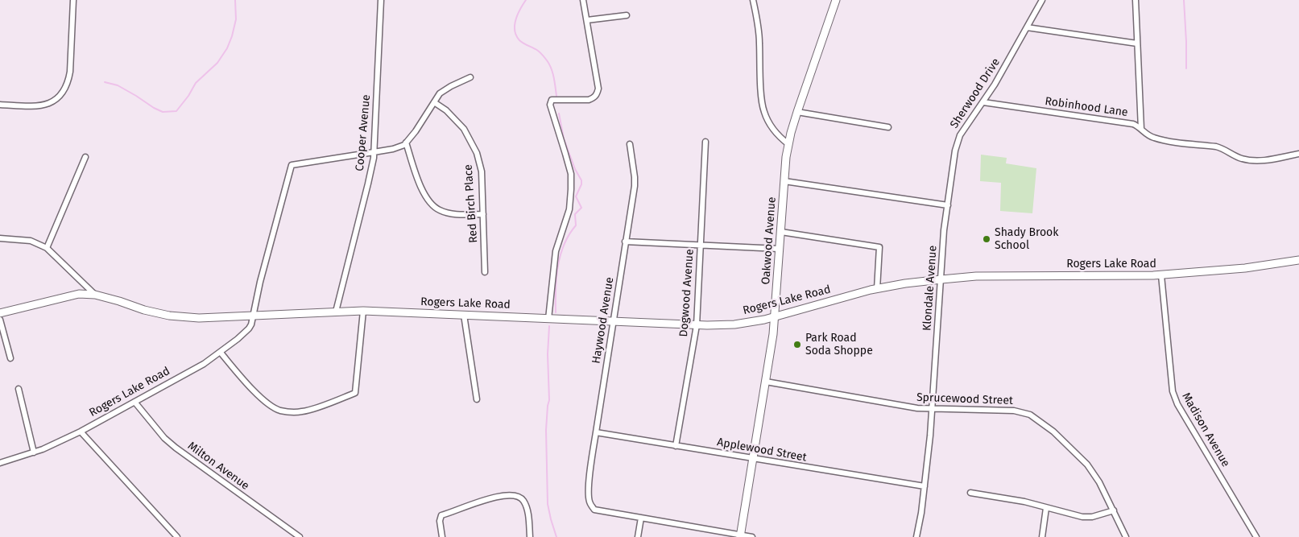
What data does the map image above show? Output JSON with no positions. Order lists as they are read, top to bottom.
{
  "streets": {
    "main road": ["Oakwood Avenue", "Rogers Lake Road"],
    "street": [
      "Sherwood Drive",
      "Robinhood Lane",
      "Cooper Avenue",
      "Red Birch Place",
      "Klondale Avenue",
      "Dogwood Avenue",
      "Haywood Avenue",
      "Sprucewood Street",
      "Madison Avenue",
      "Applewood Street",
      "Milton Avenue"
    ]
  },
  "crossings": [
    ["Sherwood Drive", "Robinhood Lane"],
    ["Sherwood Drive", "Klondale Avenue"],
    ["Cooper Avenue", "Rogers Lake Road"],
    ["Oakwood Avenue", "Rogers Lake Road"],
    ["Oakwood Avenue", "Sprucewood Street"],
    ["Oakwood Avenue", "Applewood Street"],
    ["Rogers Lake Road", "Klondale Avenue"],
    ["Rogers Lake Road", "Dogwood Avenue"],
    ["Rogers Lake Road", "Haywood Avenue"],
    ["Rogers Lake Road", "Madison Avenue"],
    ["Rogers Lake Road", "Milton Avenue"],
    ["Klondale Avenue", "Sprucewood Street"],
    ["Klondale Avenue", "Applewood Street"],
    ["Dogwood Avenue", "Applewood Street"],
    ["Haywood Avenue", "Applewood Street"]
  ],
  "places": ["Shady Brook School", "Park Road Soda Shoppe"]
}
